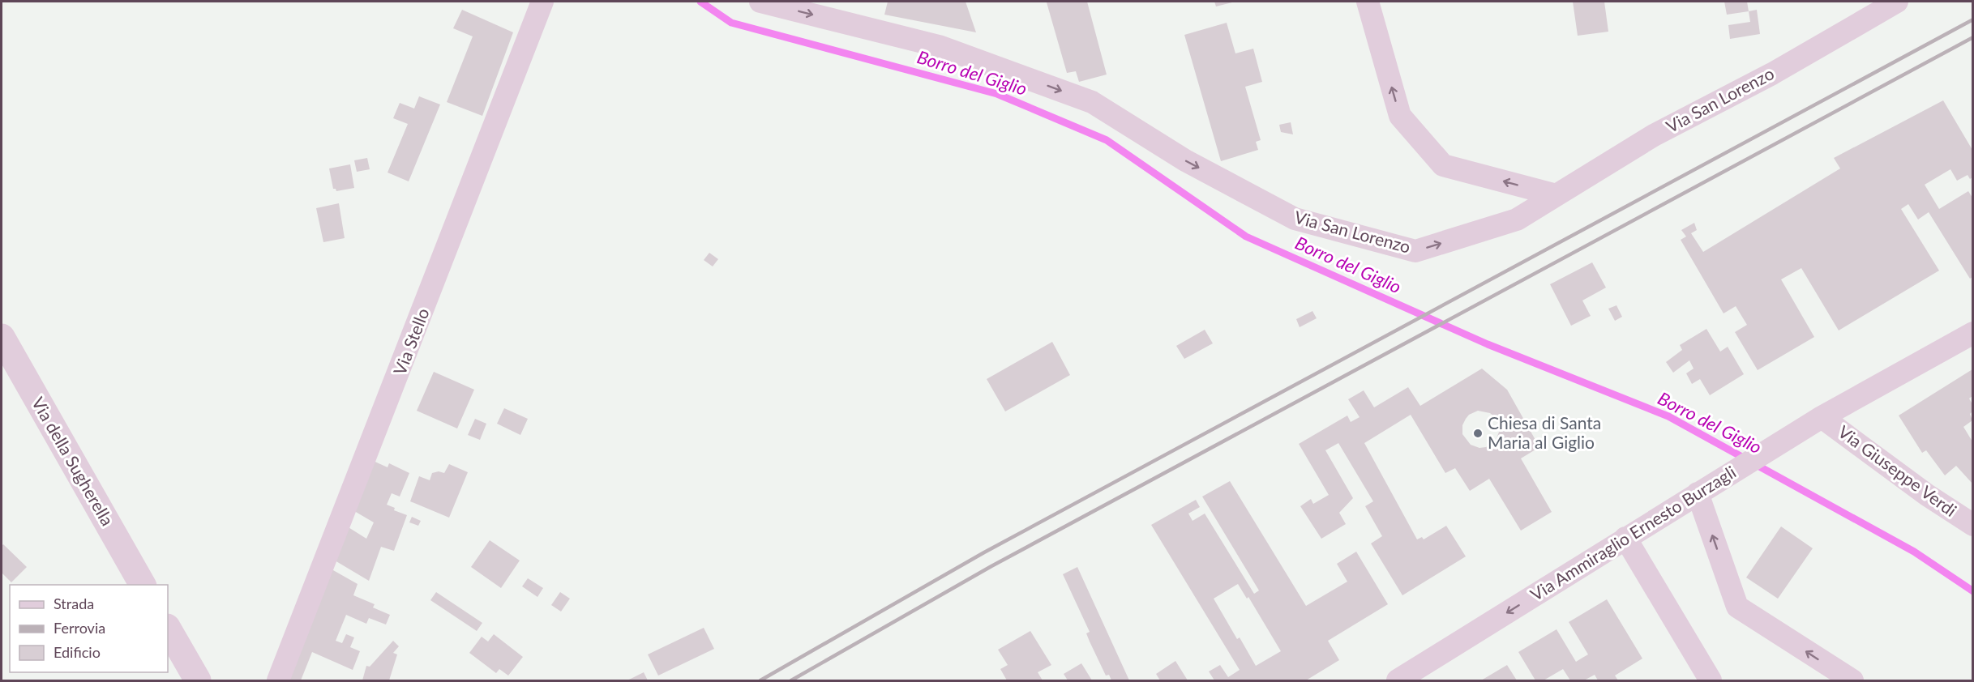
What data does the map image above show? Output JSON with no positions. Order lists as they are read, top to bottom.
{
  "streets": {
    "street": [
      "Via San Lorenzo",
      "Via Stello",
      "Via della Sugherella",
      "Via Giuseppe Verdi",
      "Via Ammiraglio Ernesto Burzagli"
    ]
  },
  "crossings": [
    ["Via Giuseppe Verdi", "Via Ammiraglio Ernesto Burzagli"]
  ],
  "one_way": ["Via San Lorenzo", "Via Ammiraglio Ernesto Burzagli"],
  "water": ["Borro del Giglio"],
  "places": ["Chiesa di Santa Maria al Giglio"],
  "legend": ["Strada", "Ferrovia", "Edificio"]
}
